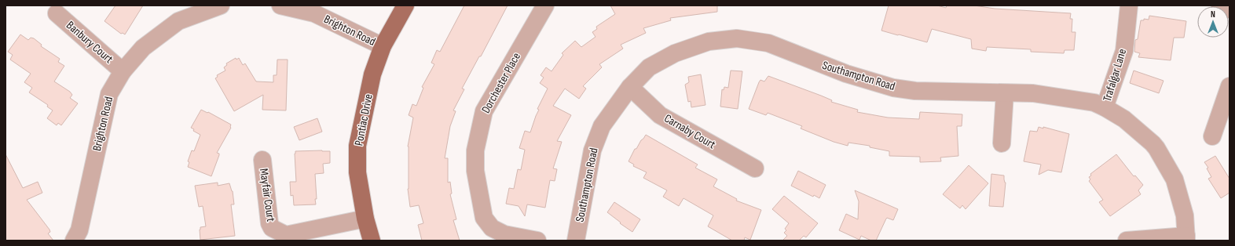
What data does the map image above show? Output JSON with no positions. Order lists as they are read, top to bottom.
{
  "streets": {
    "main road": ["Pontiac Drive"],
    "street": [
      "Brighton Road",
      "Banbury Court",
      "Trafalgar Lane",
      "Southampton Road",
      "Dorchester Place",
      "Carnaby Court",
      "Mayfair Court"
    ]
  },
  "crossings": [
    ["Brighton Road", "Banbury Court"],
    ["Brighton Road", "Pontiac Drive"],
    ["Trafalgar Lane", "Southampton Road"],
    ["Southampton Road", "Carnaby Court"],
    ["Pontiac Drive", "Mayfair Court"]
  ],
  "north": "top"
}
